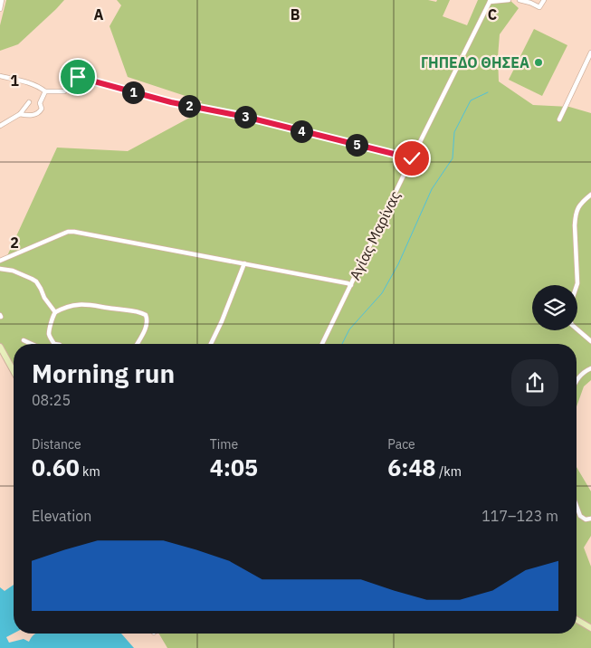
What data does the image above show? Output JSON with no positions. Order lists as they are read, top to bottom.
{
  "streets": {
    "street": ["Αγίας Μαρίνας"]
  },
  "places": ["ΓΗΠΕΔΟ ΘΗΣΕΑ"],
  "page": {
    "pins": [
      "1",
      "2",
      "3",
      "4",
      "5"
    ],
    "heading": ["Morning run", "08:25"],
    "stats": [
      ["Distance", "0.60 km"],
      ["Time", "4:05"],
      ["Pace", "6:48 /km"]
    ],
    "chart": ["Elevation", "117–123 m"]
  },
  "grid": {
    "columns": ["A", "B", "C"],
    "rows": ["1", "2"]
  }
}
